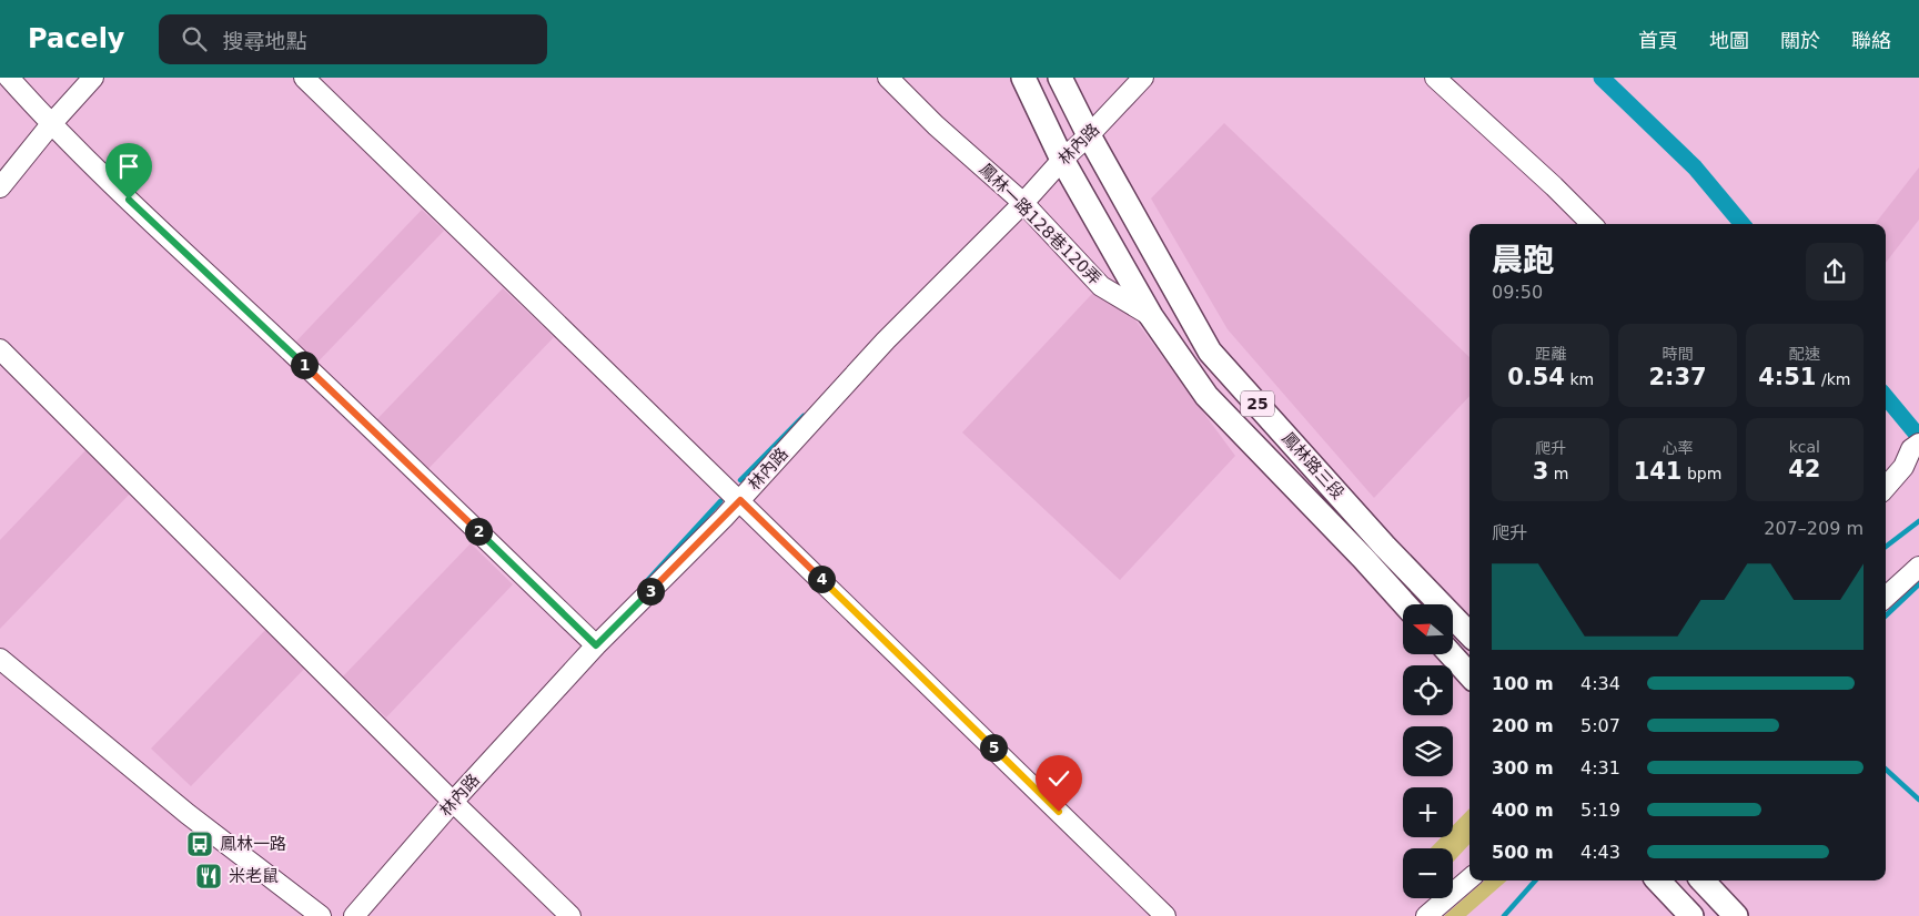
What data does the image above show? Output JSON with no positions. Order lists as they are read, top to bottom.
{
  "streets": {
    "main road": ["25", "鳳林路三段"],
    "street": ["林內路", "鳳林一路128巷120弄"]
  },
  "crossings": [
    ["林內路", "鳳林一路128巷120弄"],
    ["林內路", "25"],
    ["林內路", "鳳林路三段"],
    ["鳳林一路128巷120弄", "鳳林路三段"],
    ["25", "鳳林路三段"]
  ],
  "places": {
    "bus stop": ["鳳林一路"],
    "restaurant": ["米老鼠"]
  },
  "north": "left",
  "page": {
    "header": "Pacely",
    "search": "搜尋地點",
    "nav": [
      "首頁",
      "地圖",
      "關於",
      "聯絡"
    ],
    "heading": ["晨跑", "09:50"],
    "stats": [
      ["距離", "0.54 km"],
      ["時間", "2:37"],
      ["配速", "4:51 /km"],
      ["爬升", "3 m"],
      ["心率", "141 bpm"],
      ["kcal", "42"]
    ],
    "pins": [
      "1",
      "2",
      "4",
      "3",
      "5"
    ],
    "chart": ["爬升", "207–209 m"],
    "map_buttons": ["+", "−"],
    "list": [
      {
        "name": "100 m",
        "note": "4:34"
      },
      {
        "name": "200 m",
        "note": "5:07"
      },
      {
        "name": "300 m",
        "note": "4:31"
      },
      {
        "name": "400 m",
        "note": "5:19"
      },
      {
        "name": "500 m",
        "note": "4:43"
      }
    ]
  }
}
